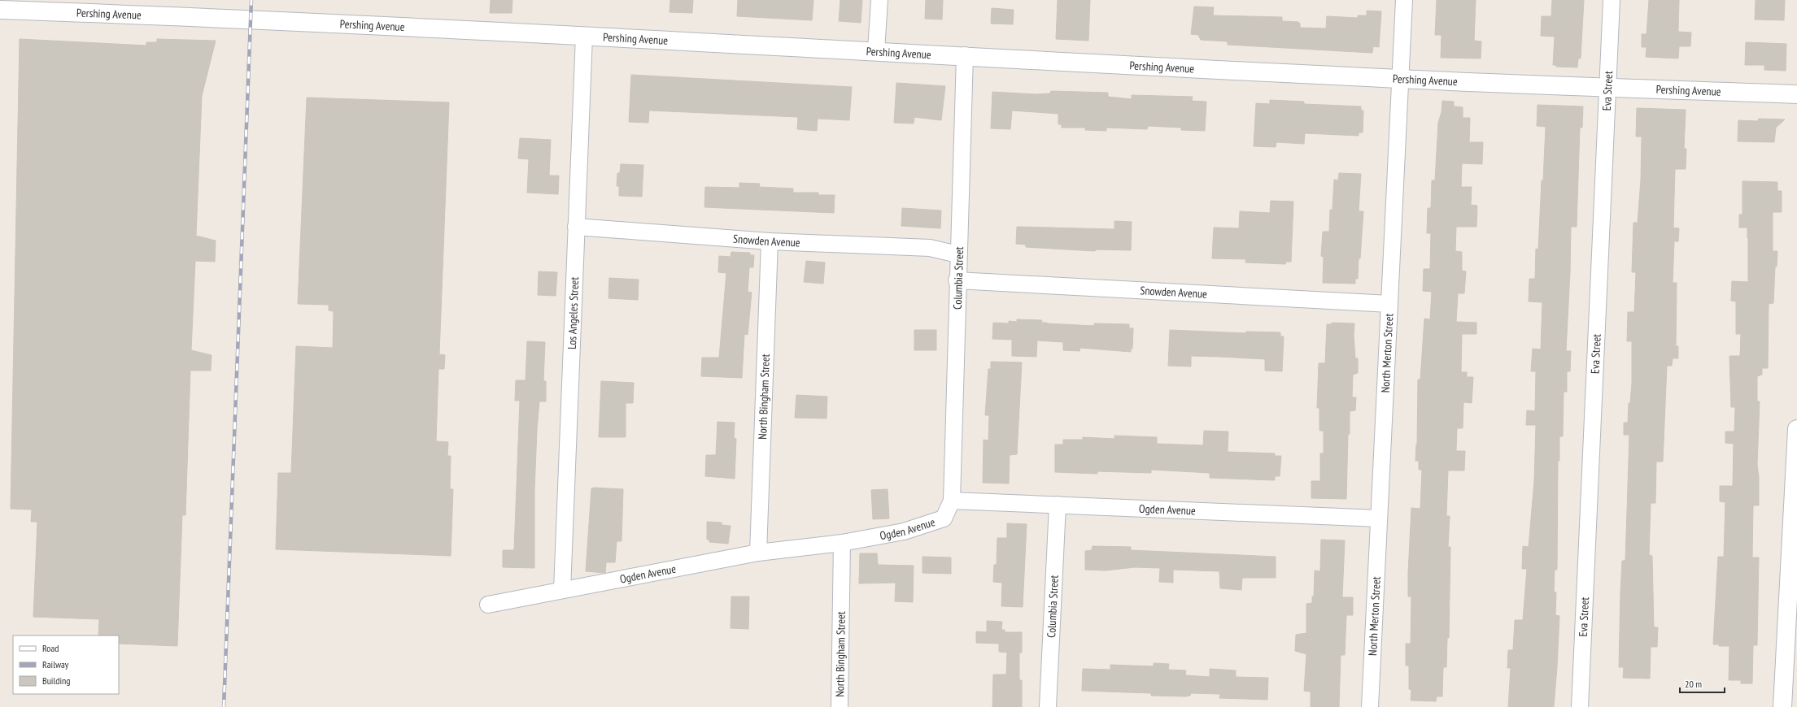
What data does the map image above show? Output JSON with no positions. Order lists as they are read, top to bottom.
{
  "streets": {
    "street": [
      "Pershing Avenue",
      "Eva Street",
      "Snowden Avenue",
      "Columbia Street",
      "Los Angeles Street",
      "North Merton Street",
      "North Bingham Street",
      "Ogden Avenue"
    ]
  },
  "crossings": [
    ["Pershing Avenue", "Eva Street"],
    ["Pershing Avenue", "Columbia Street"],
    ["Pershing Avenue", "Los Angeles Street"],
    ["Pershing Avenue", "North Merton Street"],
    ["Snowden Avenue", "Columbia Street"],
    ["Snowden Avenue", "Los Angeles Street"],
    ["Snowden Avenue", "North Merton Street"],
    ["Snowden Avenue", "North Bingham Street"],
    ["Columbia Street", "Ogden Avenue"],
    ["Los Angeles Street", "Ogden Avenue"],
    ["North Merton Street", "Ogden Avenue"],
    ["North Bingham Street", "Ogden Avenue"]
  ],
  "legend": ["Road", "Railway", "Building"],
  "scale_bar": "20 m"
}
